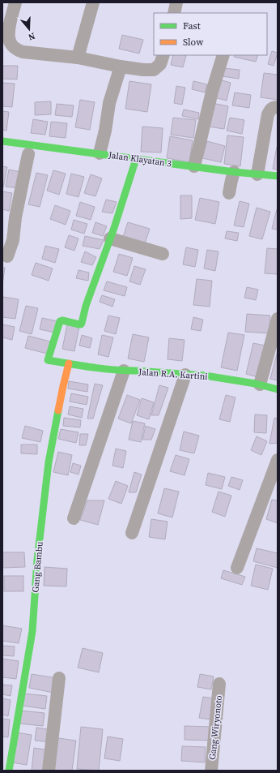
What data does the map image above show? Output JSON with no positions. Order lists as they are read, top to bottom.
{
  "streets": {
    "street": [
      "Jalan Klayatan 3",
      "Jalan R.A. Kartini",
      "Gang Bambu",
      "Gang Wiryonoto"
    ]
  },
  "crossings": [
    ["Jalan R.A. Kartini", "Gang Bambu"]
  ],
  "legend": ["Fast", "Slow"],
  "north": "bottom"
}
